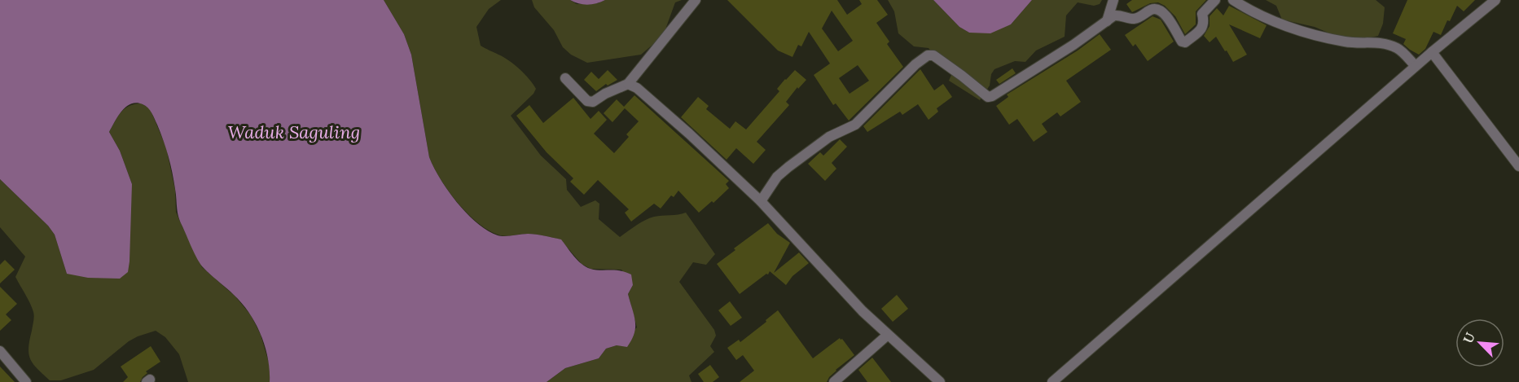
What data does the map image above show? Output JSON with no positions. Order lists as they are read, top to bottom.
{
  "water": ["Waduk Saguling"],
  "north": "top left"
}
